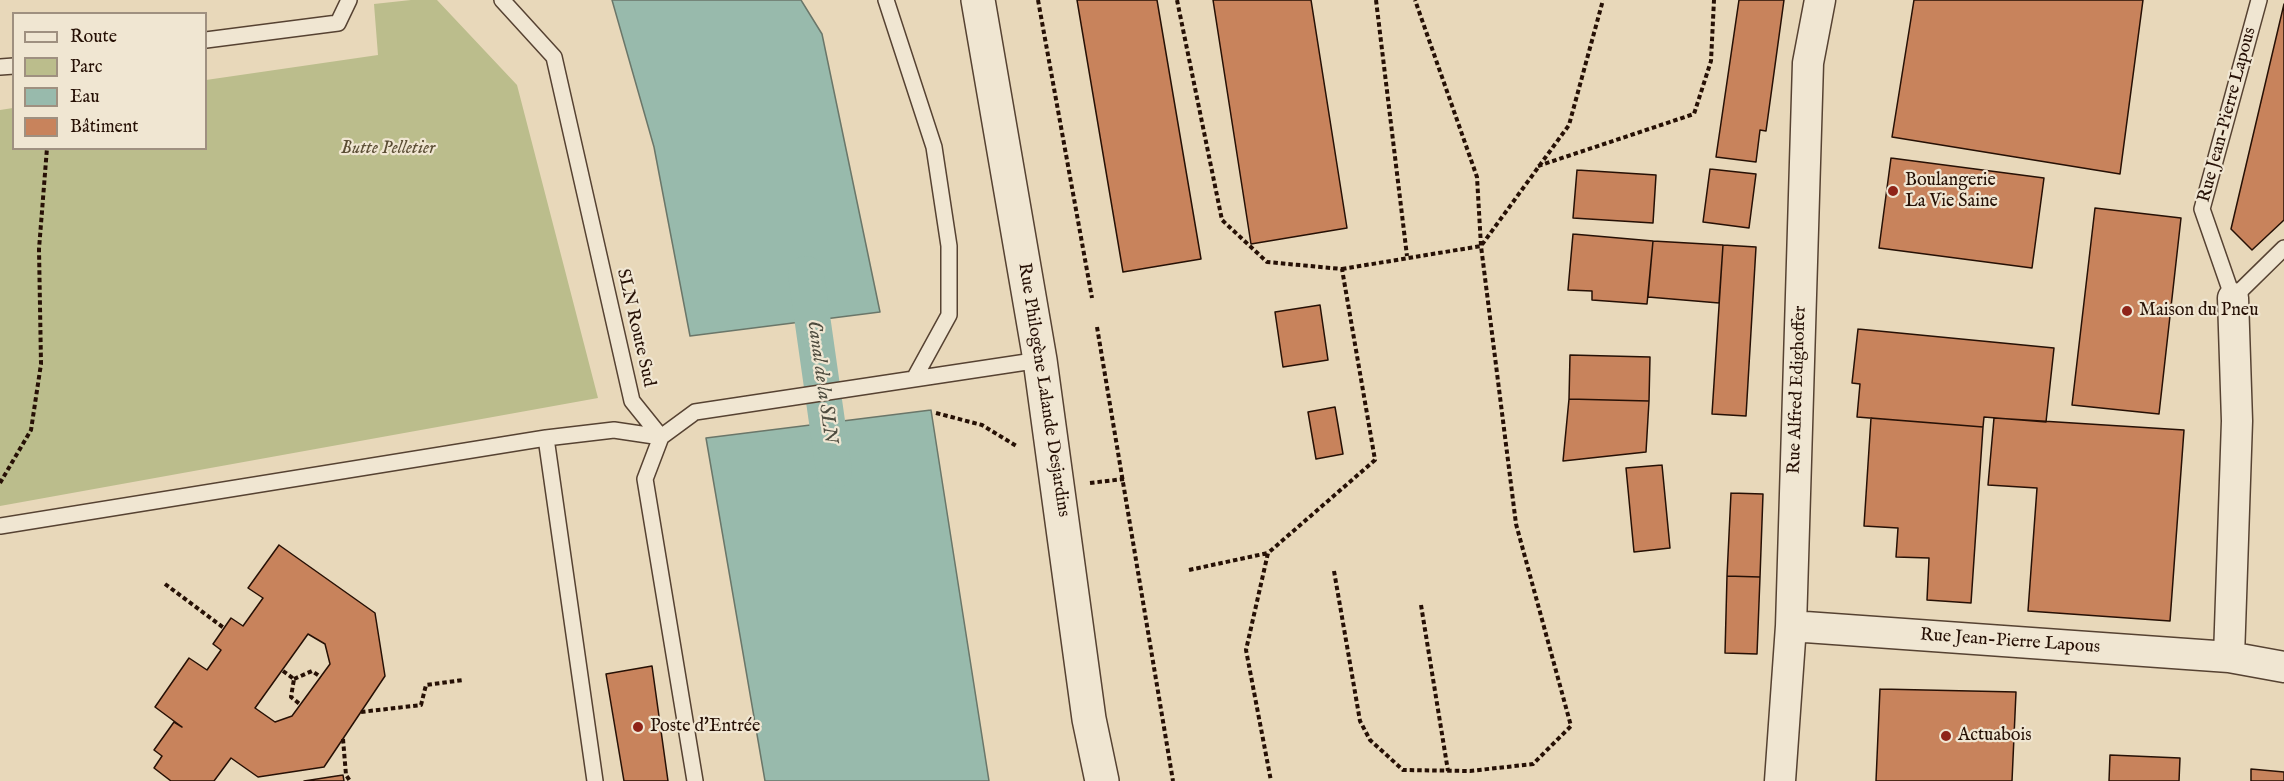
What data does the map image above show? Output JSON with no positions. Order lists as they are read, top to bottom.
{
  "streets": {
    "street": ["Rue Jean-Pierre Lapous", "Rue Philogène Lalande Desjardins", "Rue Alfred Edighoffer"],
    "lane": ["SLN Route Sud"]
  },
  "crossings": [
    ["Rue Jean-Pierre Lapous", "Rue Alfred Edighoffer"]
  ],
  "water": ["Canal de la SLN"],
  "parks": ["Butte Pelletier"],
  "places": [
    "Boulangerie La Vie Saine",
    "Maison du Pneu",
    "Poste d'Entrée",
    "Actuabois"
  ],
  "legend": [
    "Route",
    "Parc",
    "Eau",
    "Bâtiment"
  ]
}
